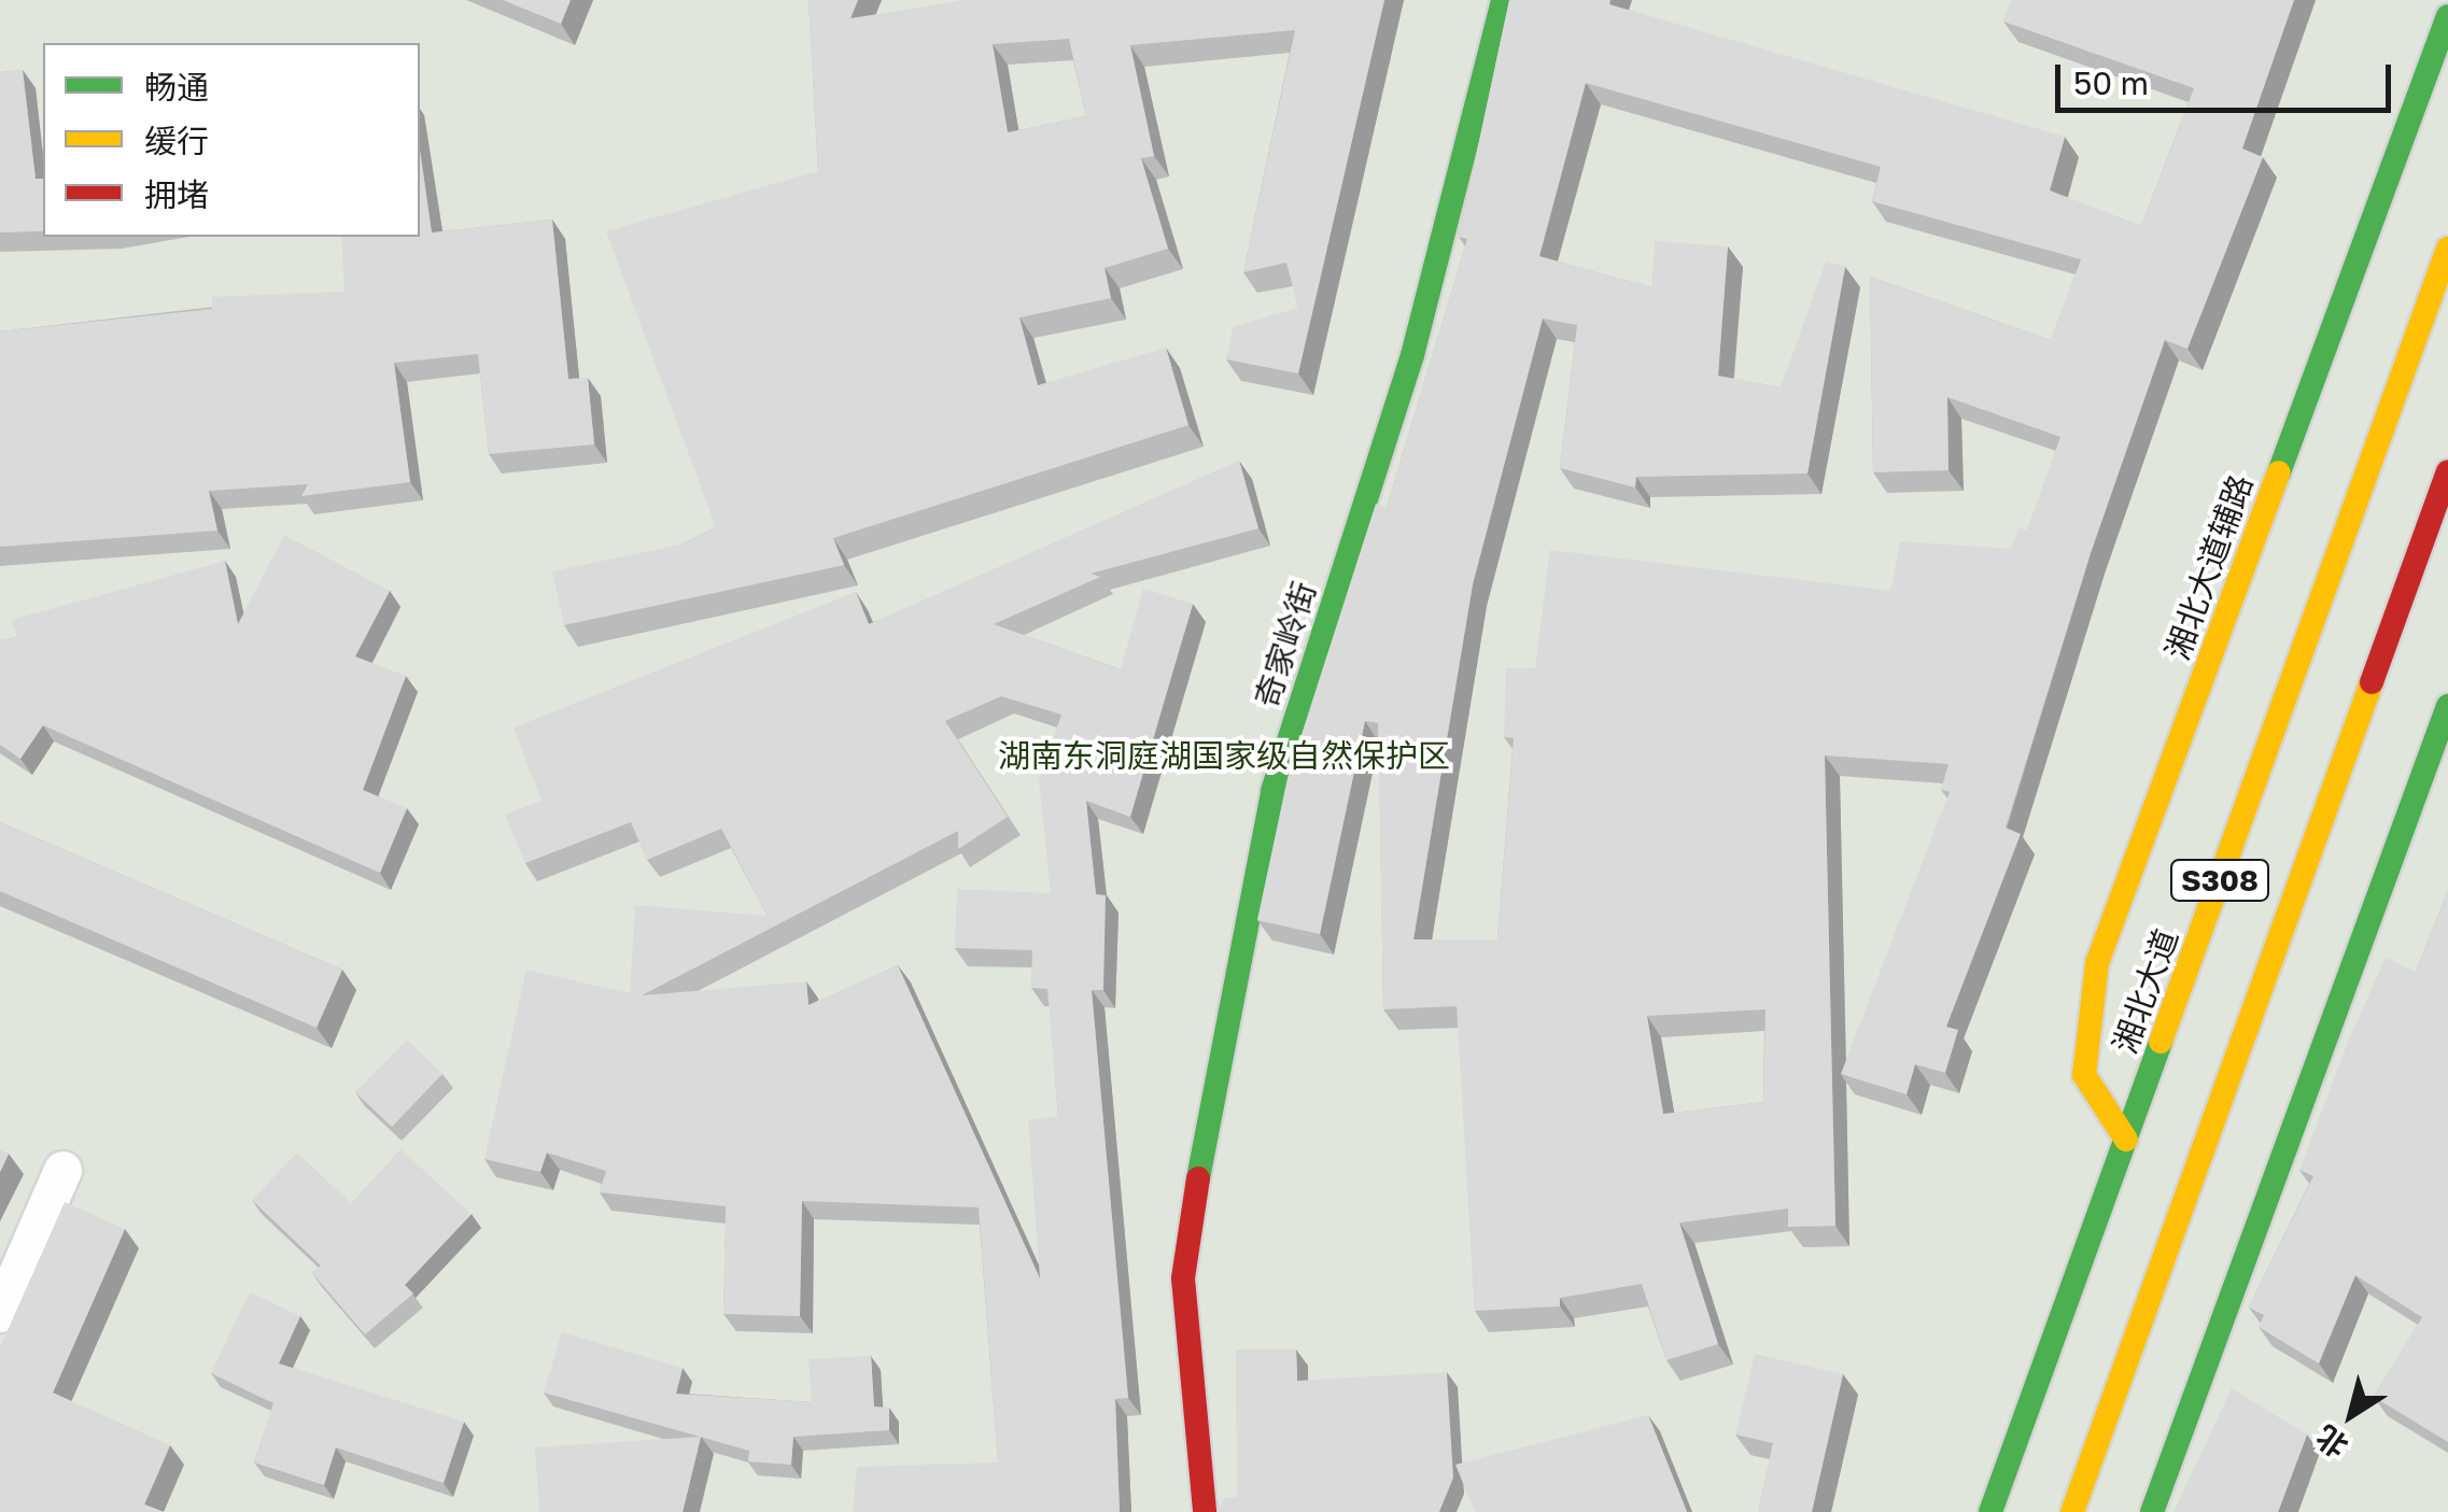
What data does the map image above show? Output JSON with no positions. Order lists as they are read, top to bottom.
{
  "streets": {
    "main road": [
      "湘北大道辅路",
      "奇家岭街",
      "S308",
      "湘北大道"
    ]
  },
  "crossings": [
    ["湘北大道辅路", "湘北大道"]
  ],
  "parks": ["湖南东洞庭湖国家级自然保护区"],
  "legend": ["畅通", "缓行", "拥堵"],
  "scale_bar": "50 m",
  "north": "bottom left"
}
